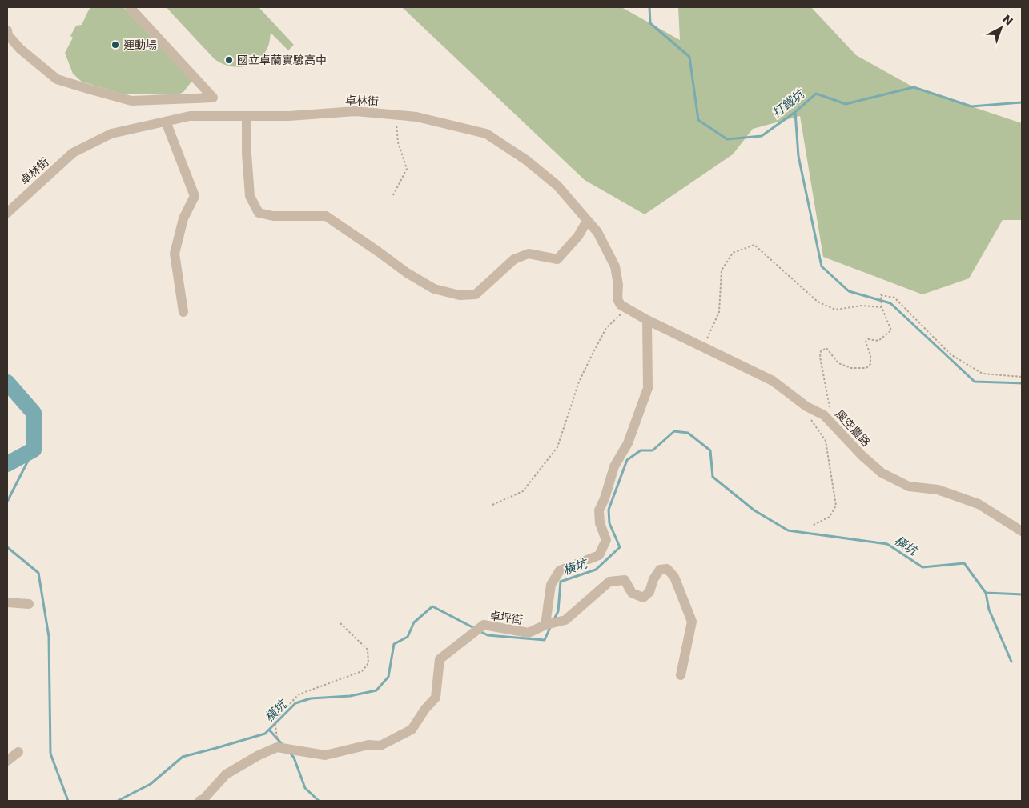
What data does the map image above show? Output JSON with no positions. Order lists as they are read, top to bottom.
{
  "streets": {
    "street": ["卓林街", "風空農路", "卓坪街"]
  },
  "water": ["打鐵坑", "橫坑"],
  "places": ["運動場", "國立卓蘭實驗高中"],
  "north": "top right"
}
